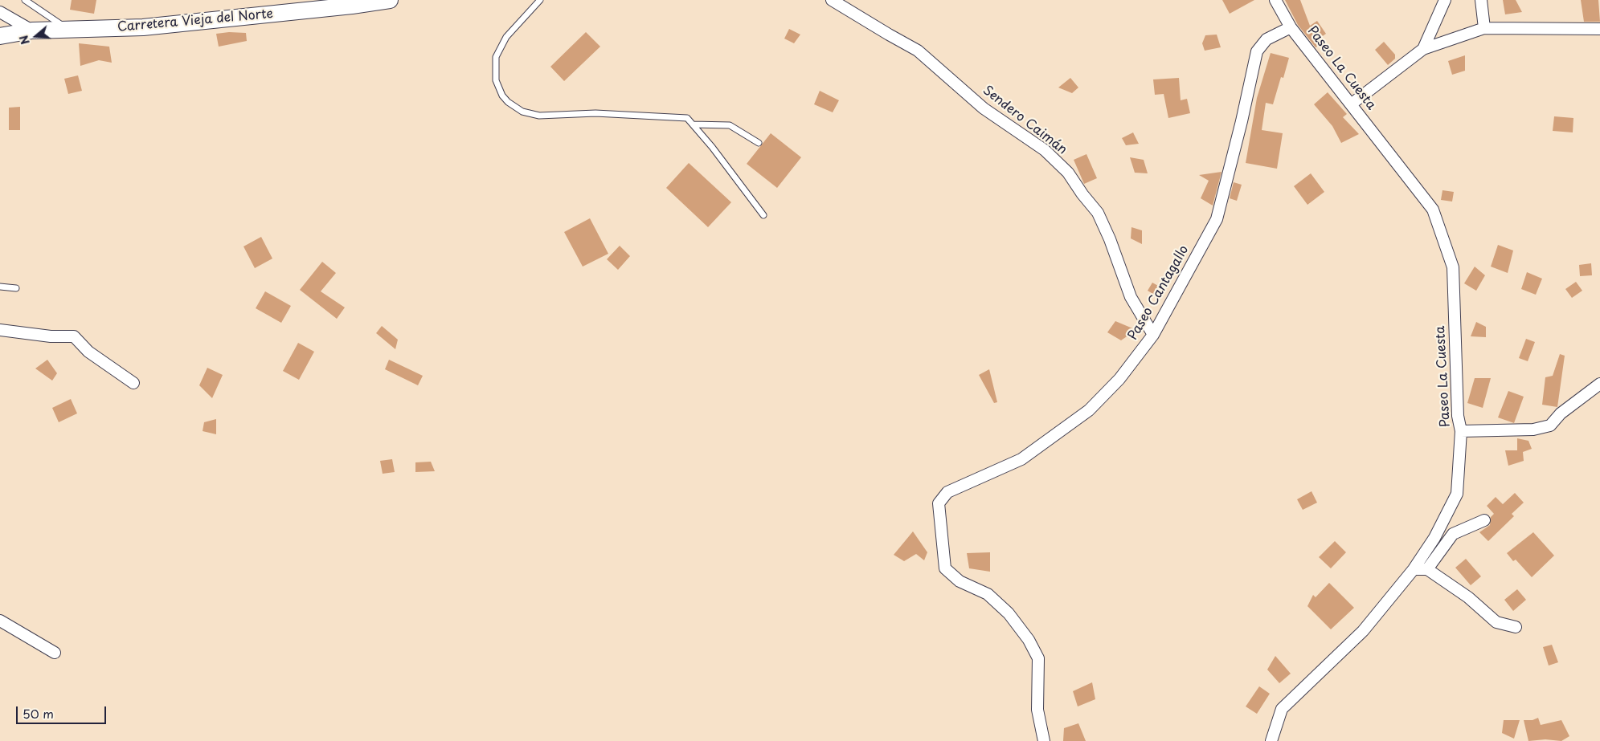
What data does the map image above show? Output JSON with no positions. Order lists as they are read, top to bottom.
{
  "streets": {
    "street": [
      "Carretera Vieja del Norte",
      "Paseo La Cuesta",
      "Sendero Caimán",
      "Paseo Cantagallo"
    ]
  },
  "crossings": [
    ["Paseo La Cuesta", "Paseo Cantagallo"],
    ["Sendero Caimán", "Paseo Cantagallo"]
  ],
  "scale_bar": "50 m",
  "north": "left"
}
